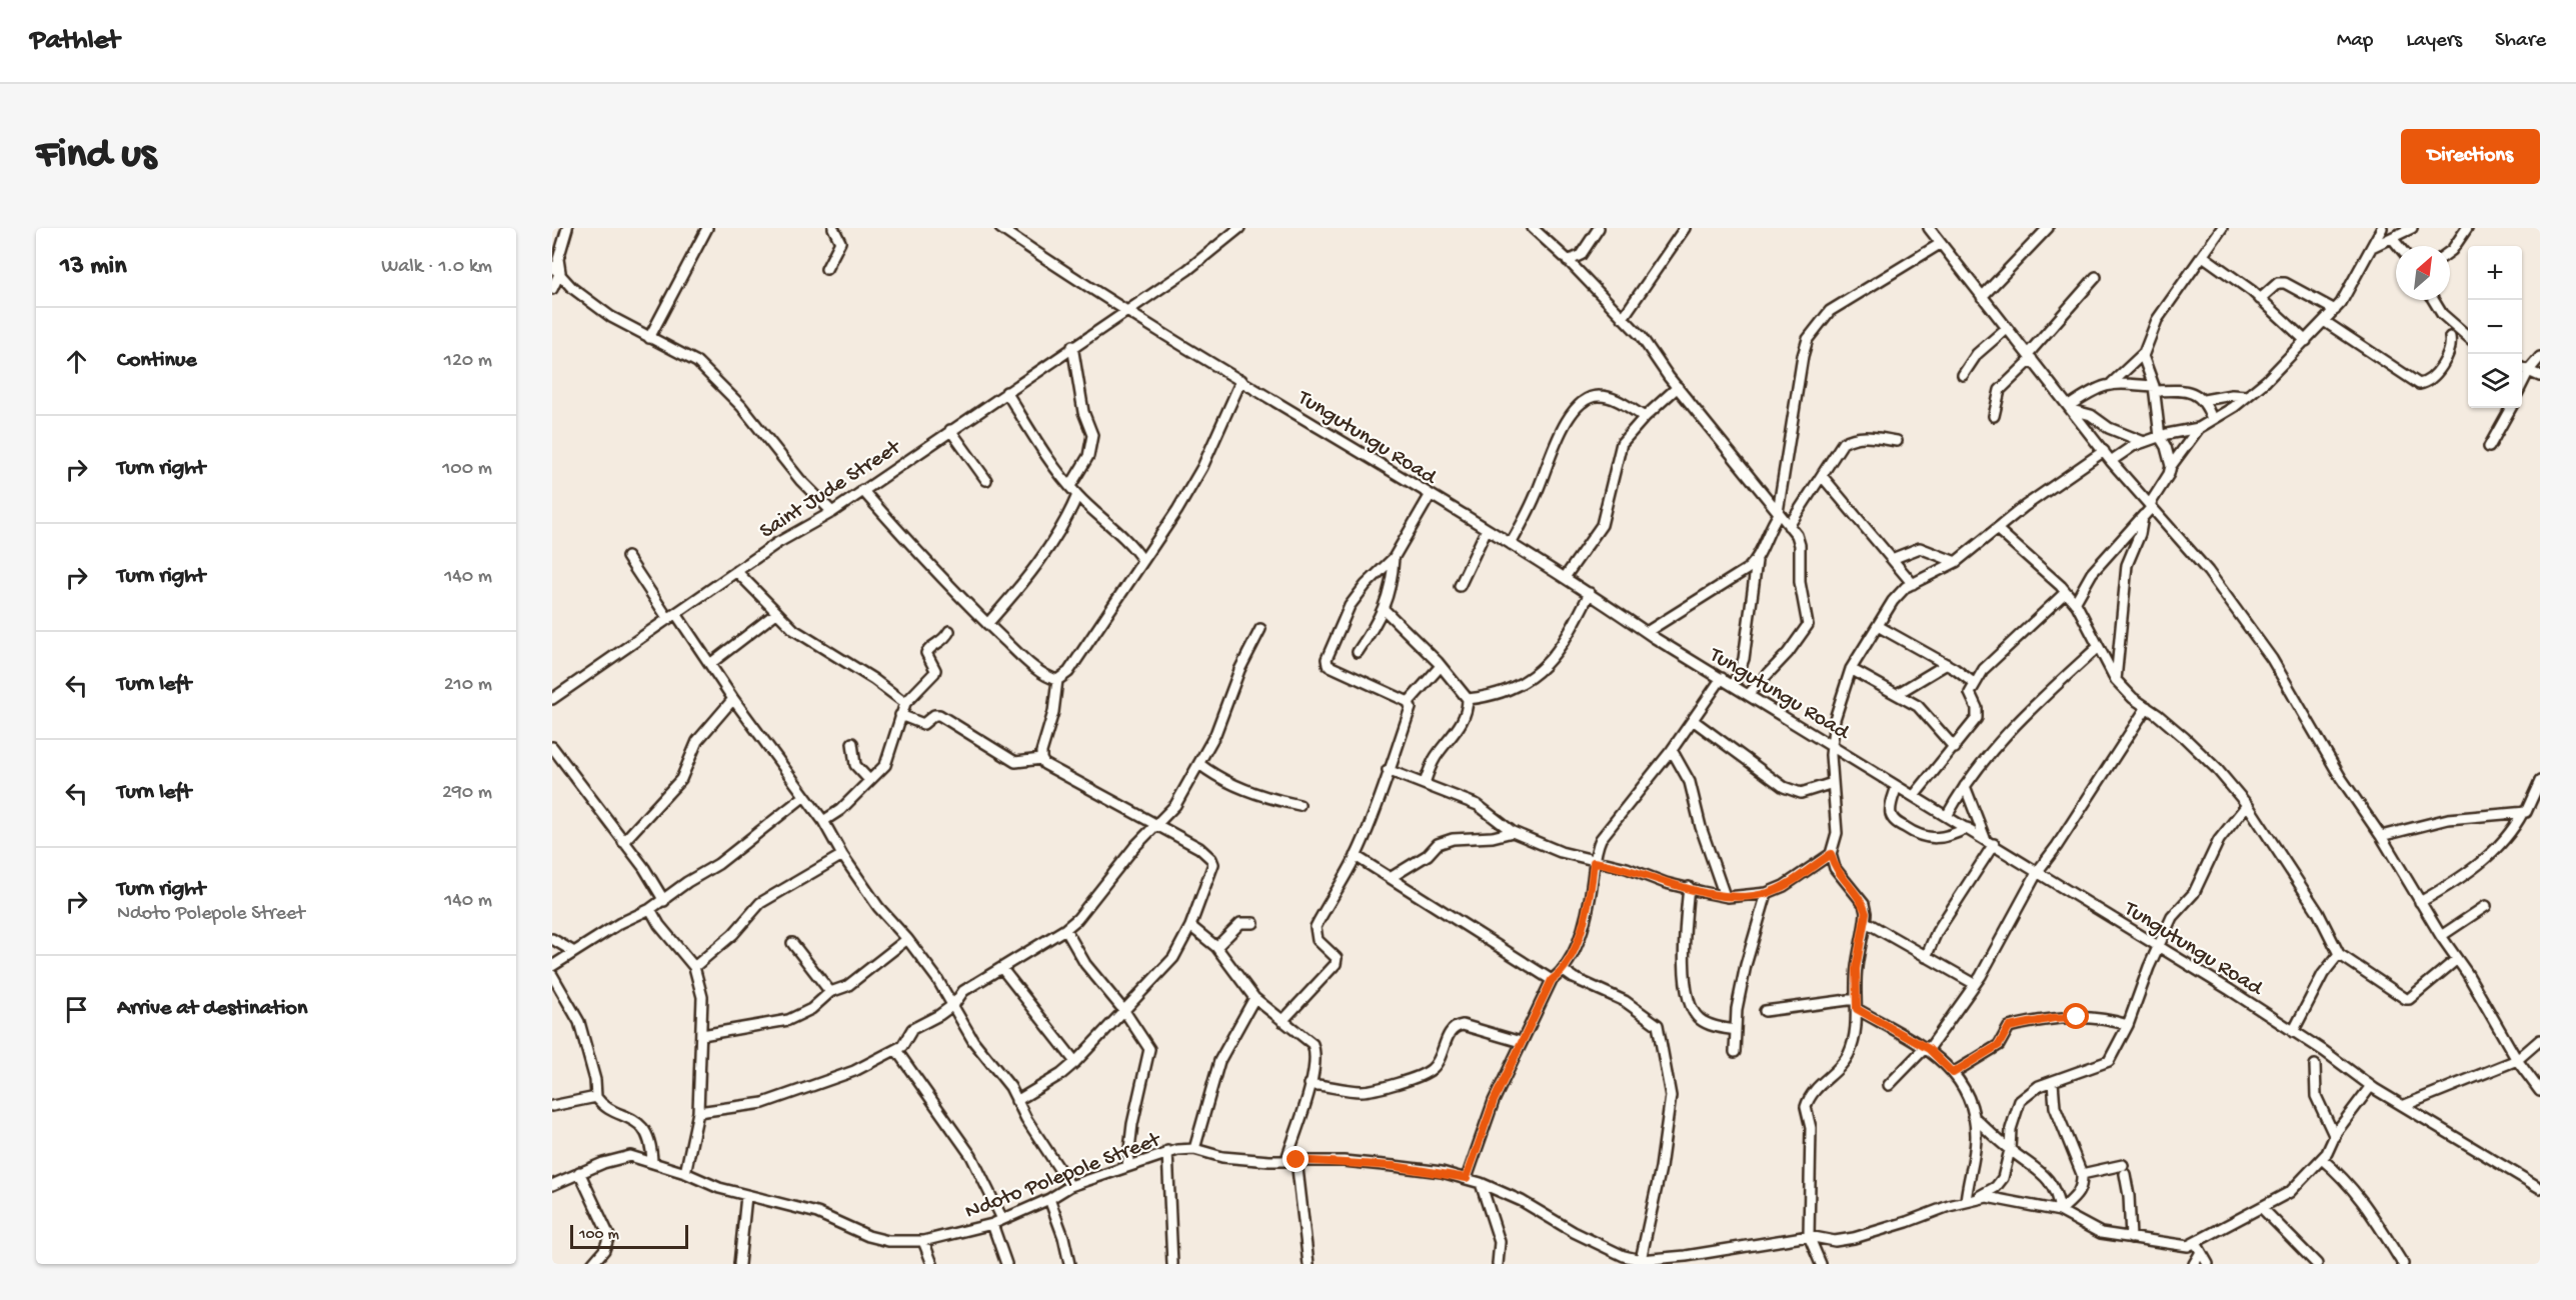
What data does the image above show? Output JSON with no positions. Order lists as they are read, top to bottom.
{
  "streets": {
    "street": ["Tungutungu Road", "Saint Jude Street", "Ndoto Polepole Street"]
  },
  "crossings": [
    ["Tungutungu Road", "Saint Jude Street"]
  ],
  "scale_bar": "100 m",
  "north": "top right",
  "page": {
    "header": "Pathlet",
    "nav": ["Map", "Layers", "Share"],
    "buttons": "Directions",
    "title": "Find us",
    "heading": ["13 min", "Walk · 1.0 km"],
    "map_buttons": ["+", "−"],
    "list": [
      ["Continue", "120 m"],
      ["Turn right", "100 m"],
      ["Turn right", "140 m"],
      ["Turn left", "210 m"],
      ["Turn left", "290 m"],
      ["Turn right", "Ndoto Polepole Street", "140 m"],
      "Arrive at destination"
    ],
    "scale": "100 m"
  }
}
